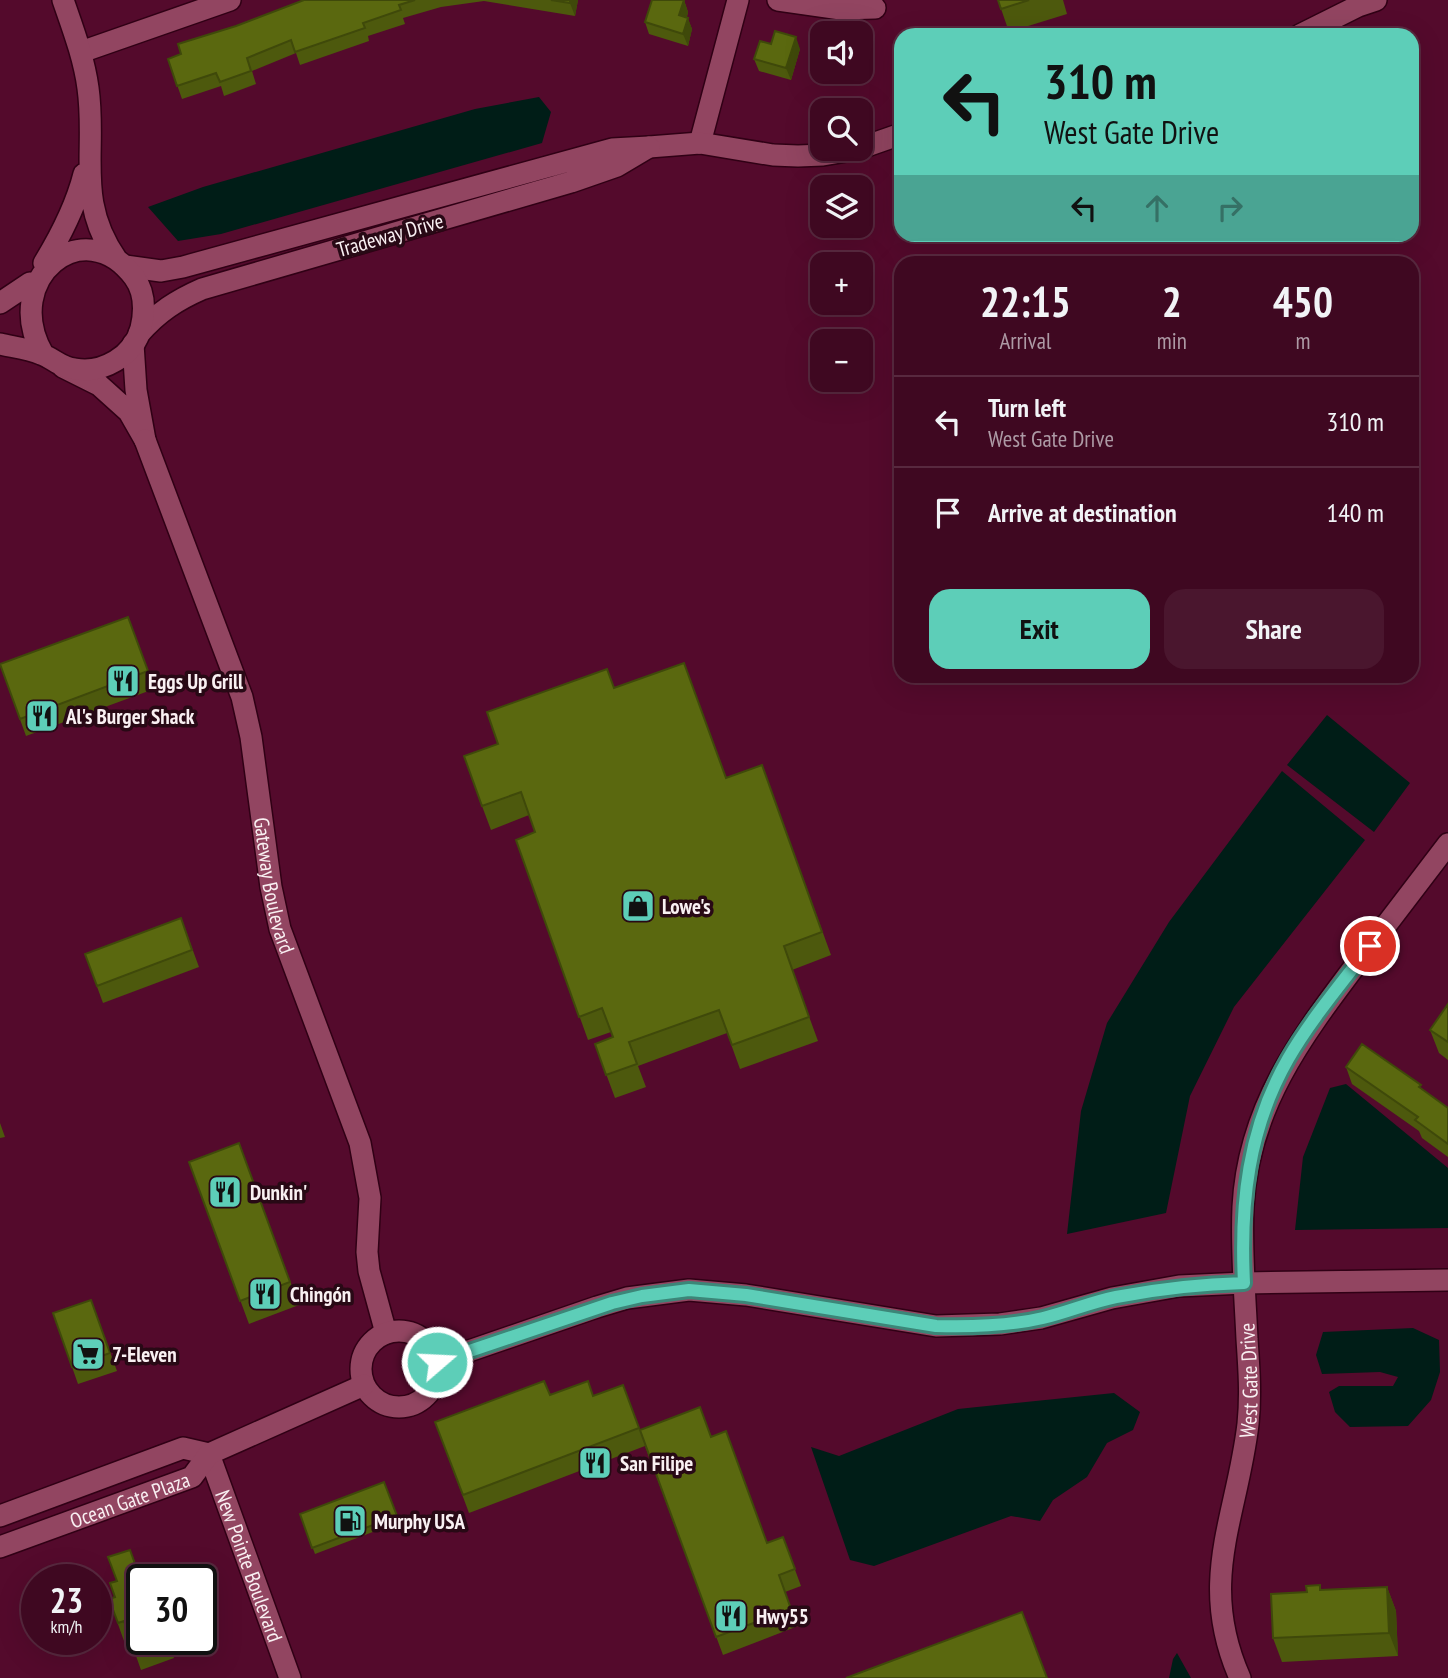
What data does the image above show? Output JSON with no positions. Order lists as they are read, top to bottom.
{
  "streets": {
    "street": [
      "Tradeway Drive",
      "Gateway Boulevard",
      "West Gate Drive",
      "Ocean Gate Plaza",
      "New Pointe Boulevard"
    ]
  },
  "crossings": [
    ["Gateway Boulevard", "Ocean Gate Plaza"],
    ["Ocean Gate Plaza", "New Pointe Boulevard"]
  ],
  "places": {
    "restaurant": [
      "Eggs Up Grill",
      "Al's Burger Shack",
      "Dunkin'",
      "Chingón",
      "San Filipe",
      "Hwy55"
    ],
    "shop": ["Lowe's"],
    "supermarket": ["7-Eleven"],
    "fuel station": ["Murphy USA"]
  },
  "page": {
    "map_buttons": ["+", "−"],
    "turn": ["310 m", "West Gate Drive"],
    "eta": [
      "22:15",
      "Arrival",
      "2",
      "min",
      "450",
      "m"
    ],
    "list": [
      {
        "name": "Turn left",
        "note": "West Gate Drive",
        "value": "310 m"
      },
      {
        "name": "Arrive at destination",
        "value": "140 m"
      }
    ],
    "buttons": ["Exit", "Share"],
    "speed": "23 km/h",
    "limit": "30"
  }
}
